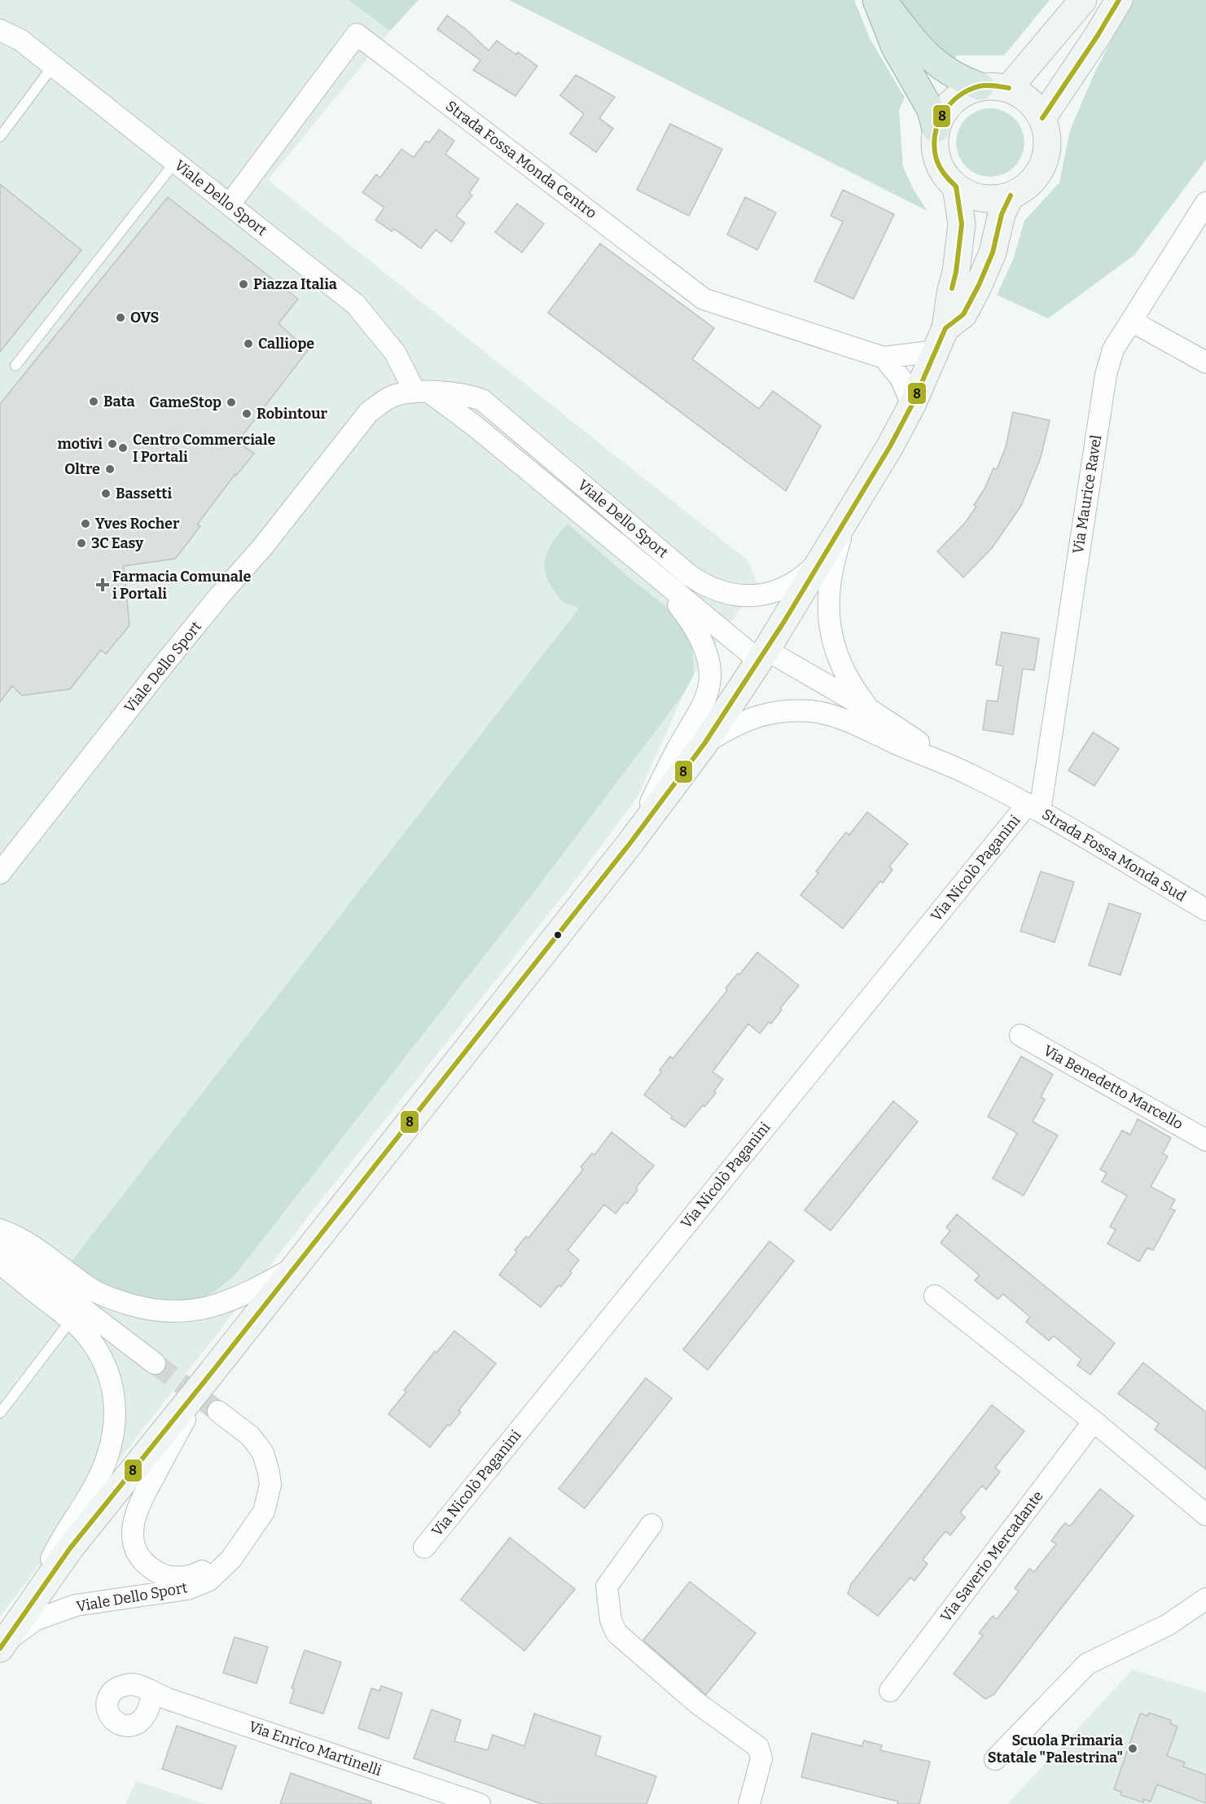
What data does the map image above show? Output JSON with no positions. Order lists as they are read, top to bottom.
{
  "streets": {
    "street": [
      "Strada Fossa Monda Centro",
      "Viale Dello Sport",
      "Via Maurice Ravel",
      "Strada Fossa Monda Sud",
      "Via Nicolò Paganini",
      "Via Benedetto Marcello",
      "Via Saverio Mercadante",
      "Via Enrico Martinelli"
    ]
  },
  "crossings": [
    ["Strada Fossa Monda Centro", "Viale Dello Sport"],
    ["Viale Dello Sport", "Strada Fossa Monda Sud"],
    ["Via Maurice Ravel", "Strada Fossa Monda Sud"],
    ["Via Maurice Ravel", "Via Nicolò Paganini"],
    ["Strada Fossa Monda Sud", "Via Nicolò Paganini"]
  ],
  "places": {
    "other": [
      "Piazza Italia",
      "OVS",
      "Calliope",
      "Bata",
      "GameStop",
      "Robintour",
      "motivi",
      "Centro Commerciale I Portali",
      "Oltre",
      "Bassetti",
      "Yves Rocher",
      "3C Easy",
      "Scuola Primaria Statale \"Palestrina\""
    ],
    "health": ["Farmacia Comunale i Portali"]
  },
  "lines": ["transit line 8"]
}
